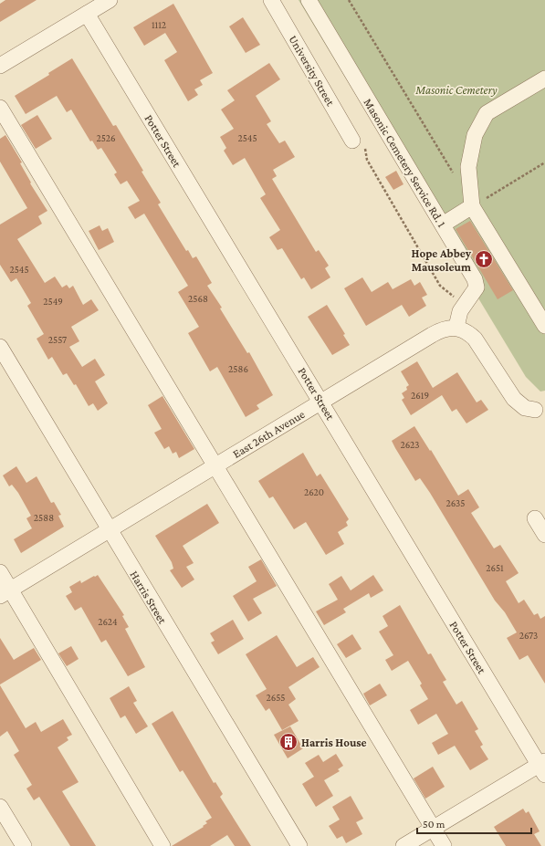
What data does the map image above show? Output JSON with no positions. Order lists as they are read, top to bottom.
{
  "streets": {
    "street": [
      "University Street",
      "Potter Street",
      "Masonic Cemetery Service Rd. 1",
      "East 26th Avenue",
      "Harris Street"
    ]
  },
  "crossings": [
    ["Potter Street", "East 26th Avenue"],
    ["Masonic Cemetery Service Rd. 1", "East 26th Avenue"],
    ["East 26th Avenue", "Harris Street"]
  ],
  "parks": ["Masonic Cemetery"],
  "places": {
    "church": ["Hope Abbey Mausoleum"],
    "building": ["Harris House"]
  },
  "house_numbers": [
    "1112",
    "2526",
    "2545",
    "2545",
    "2568",
    "2549",
    "2557",
    "2586",
    "2619",
    "2623",
    "2620",
    "2635",
    "2588",
    "2651",
    "2624",
    "2673",
    "2655"
  ],
  "scale_bar": "50 m"
}
